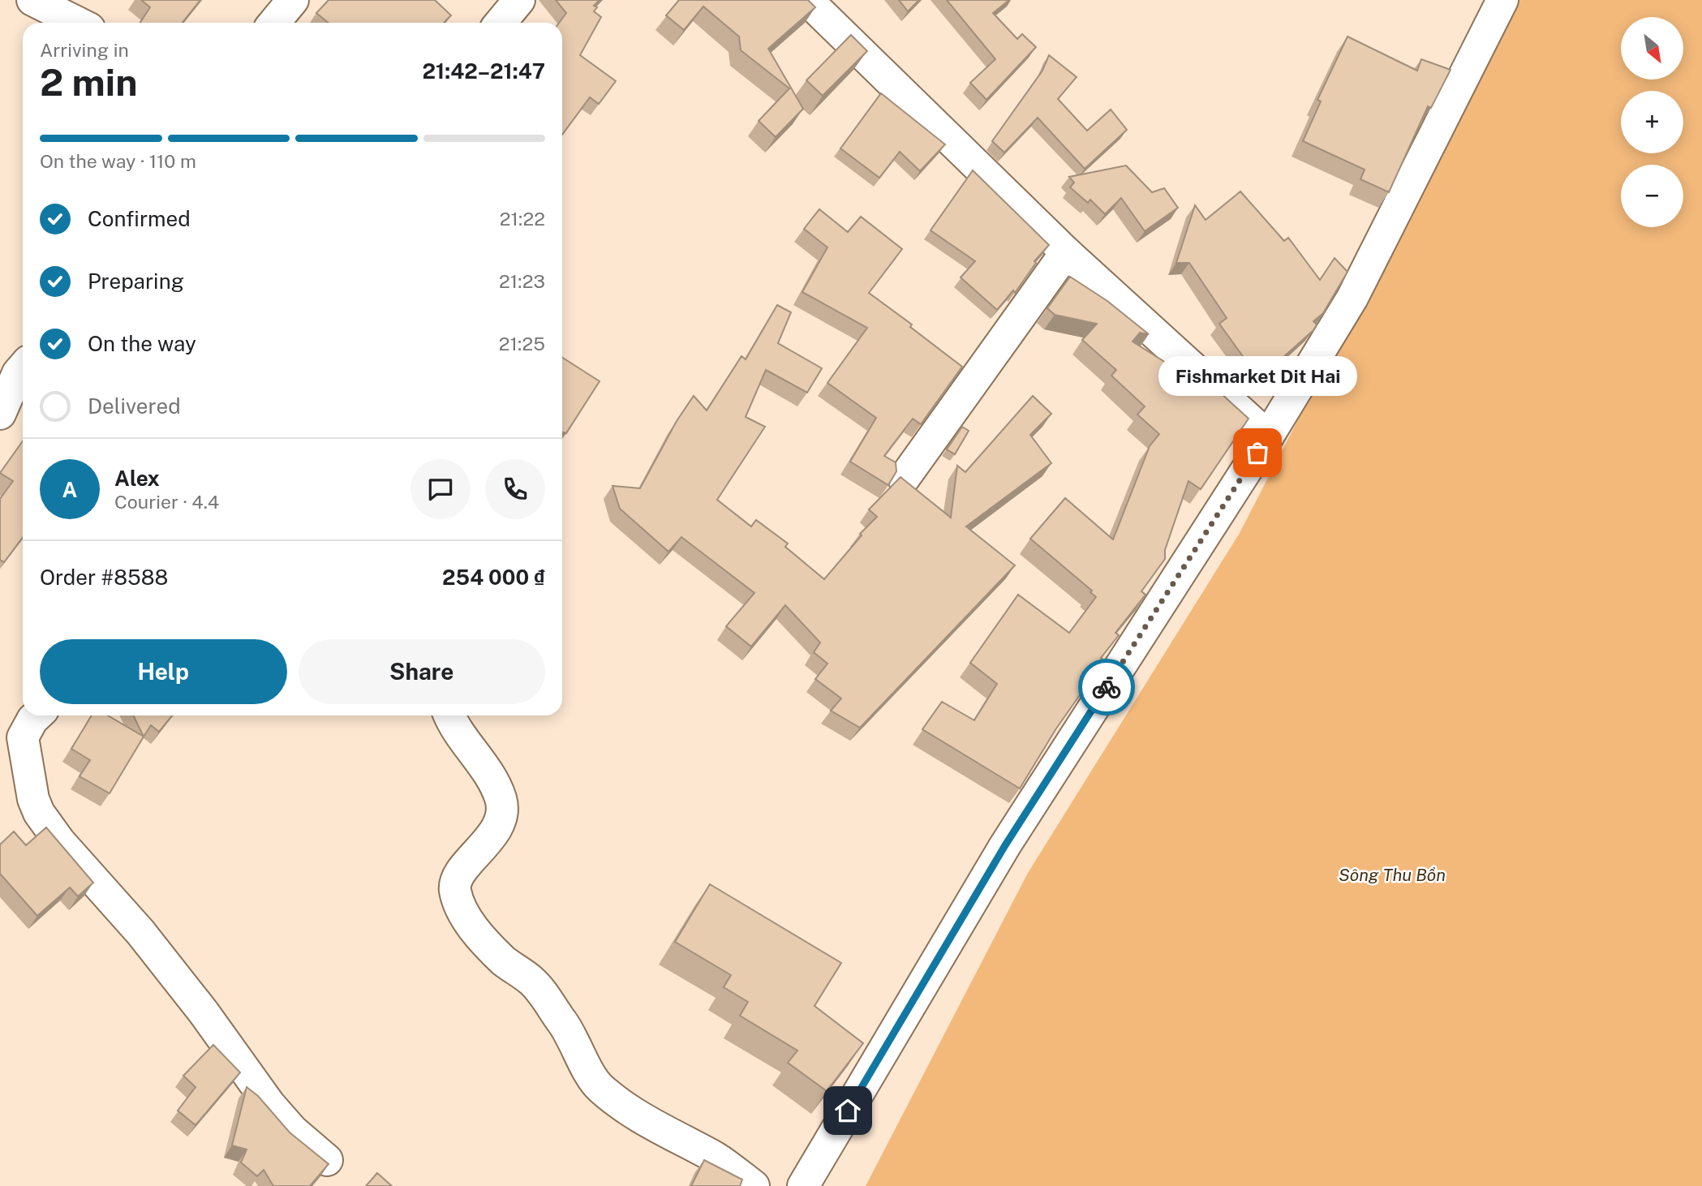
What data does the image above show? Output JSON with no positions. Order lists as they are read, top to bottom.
{
  "water": ["Sông Thu Bồn"],
  "places": ["Fishmarket Dit Hai"],
  "north": "bottom right",
  "page": {
    "map_buttons": ["+", "−"],
    "heading": ["2 min", "Arriving in", "21:42–21:47"],
    "panel": [
      "Alex",
      "Courier · 4.4",
      "Order #8588",
      "254 000 ₫"
    ],
    "bar": "On the way · 110 m",
    "list": [
      ["Confirmed", "21:22"],
      ["Preparing", "21:23"],
      ["On the way", "21:25"],
      "Delivered"
    ],
    "bubble": "Fishmarket Dit Hai",
    "round": "A",
    "buttons": ["Help", "Share"]
  }
}
